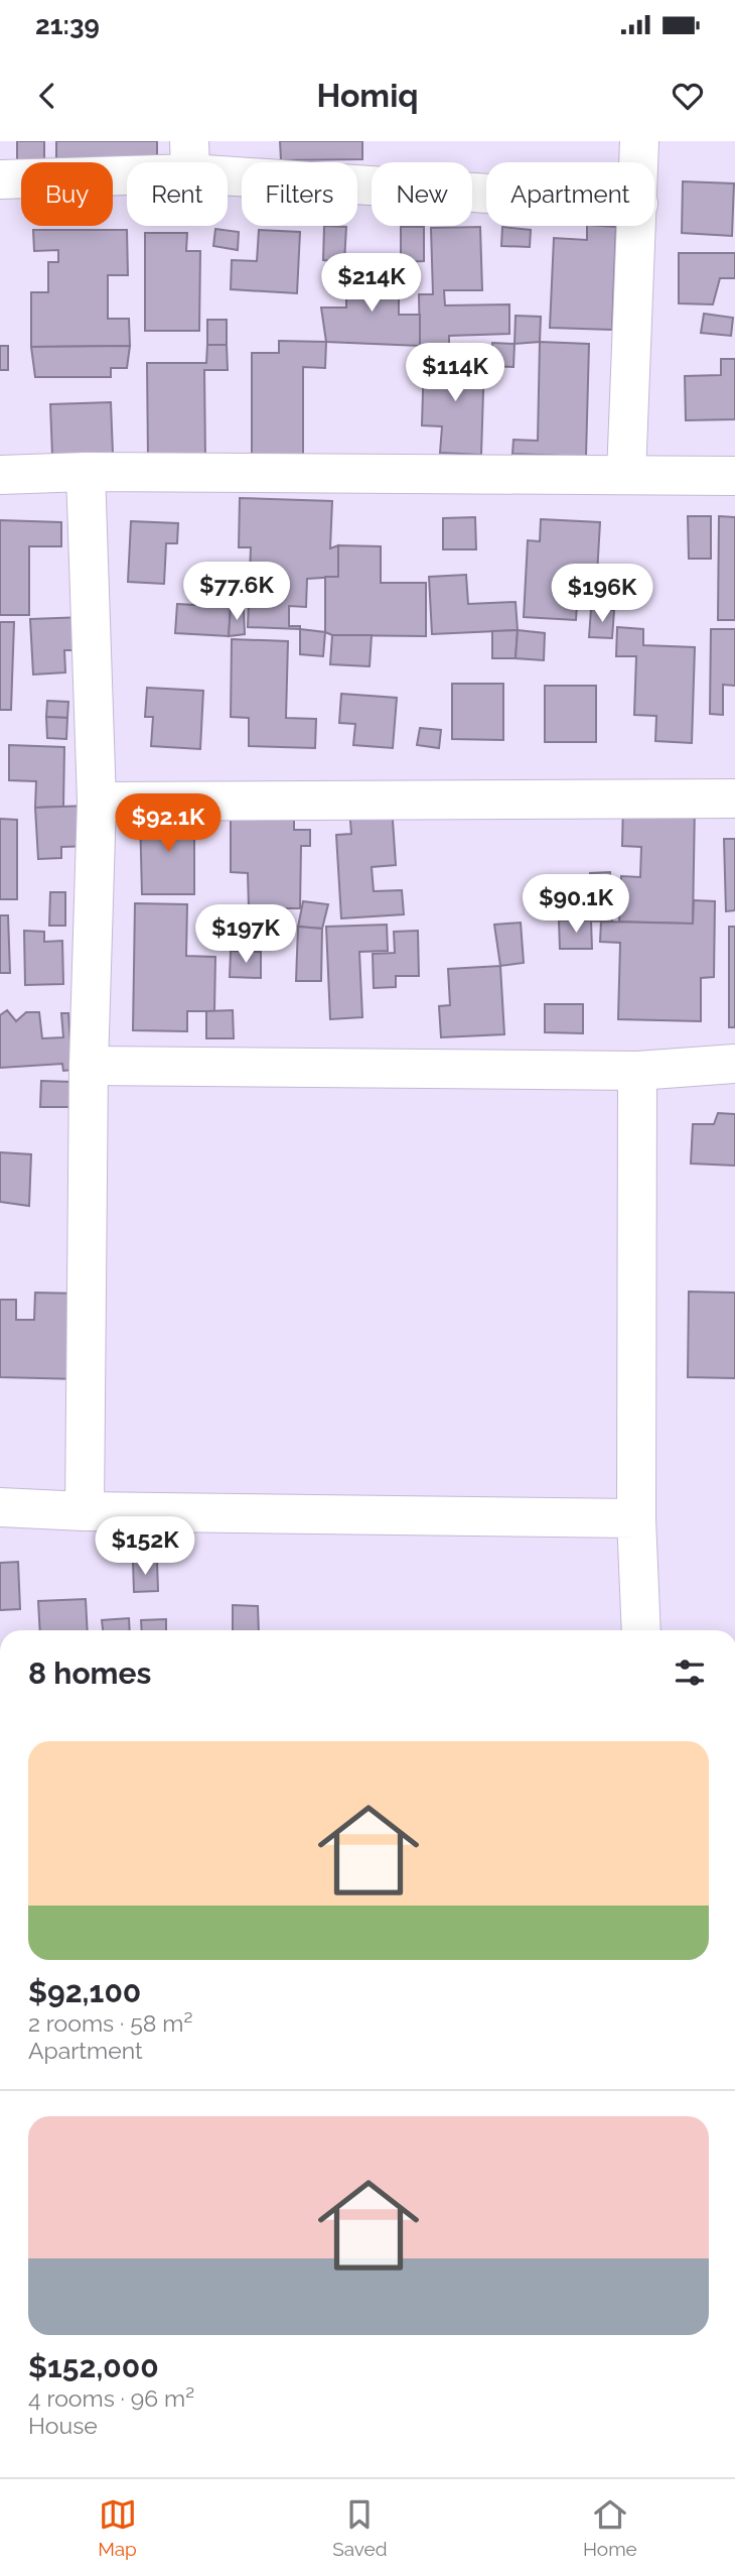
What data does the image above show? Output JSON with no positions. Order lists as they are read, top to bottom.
{
  "page": {
    "status": "21:39",
    "header": "Homiq",
    "chip": [
      "Buy",
      "Rent",
      "Filters",
      "New",
      "Apartment"
    ],
    "price": [
      "$214K",
      "$114K",
      "$77.6K",
      "$196K",
      "$92.1K",
      "$90.1K",
      "$197K",
      "$152K"
    ],
    "heading": "8 homes",
    "list": [
      {
        "name": "$92,100",
        "note": "2 rooms · 58 m² · Apartment"
      },
      {
        "name": "$152,000",
        "note": "4 rooms · 96 m² · House"
      }
    ],
    "tabs": ["Map", "Saved", "Home"]
  }
}
